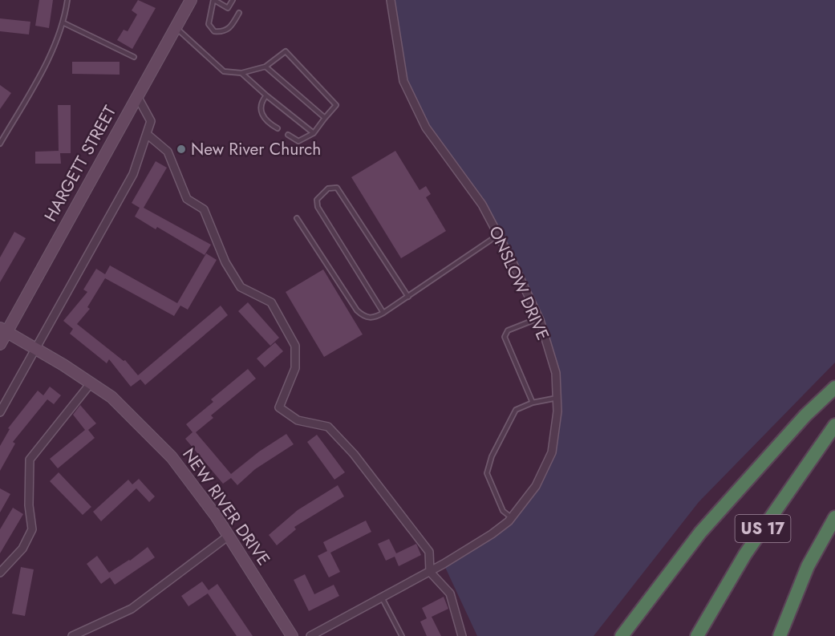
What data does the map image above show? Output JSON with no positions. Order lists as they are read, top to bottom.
{
  "streets": {
    "highway": ["US 17"],
    "street": ["HARGETT STREET", "ONSLOW DRIVE", "NEW RIVER DRIVE"]
  },
  "crossings": [
    ["HARGETT STREET", "NEW RIVER DRIVE"]
  ],
  "places": ["New River Church"]
}
